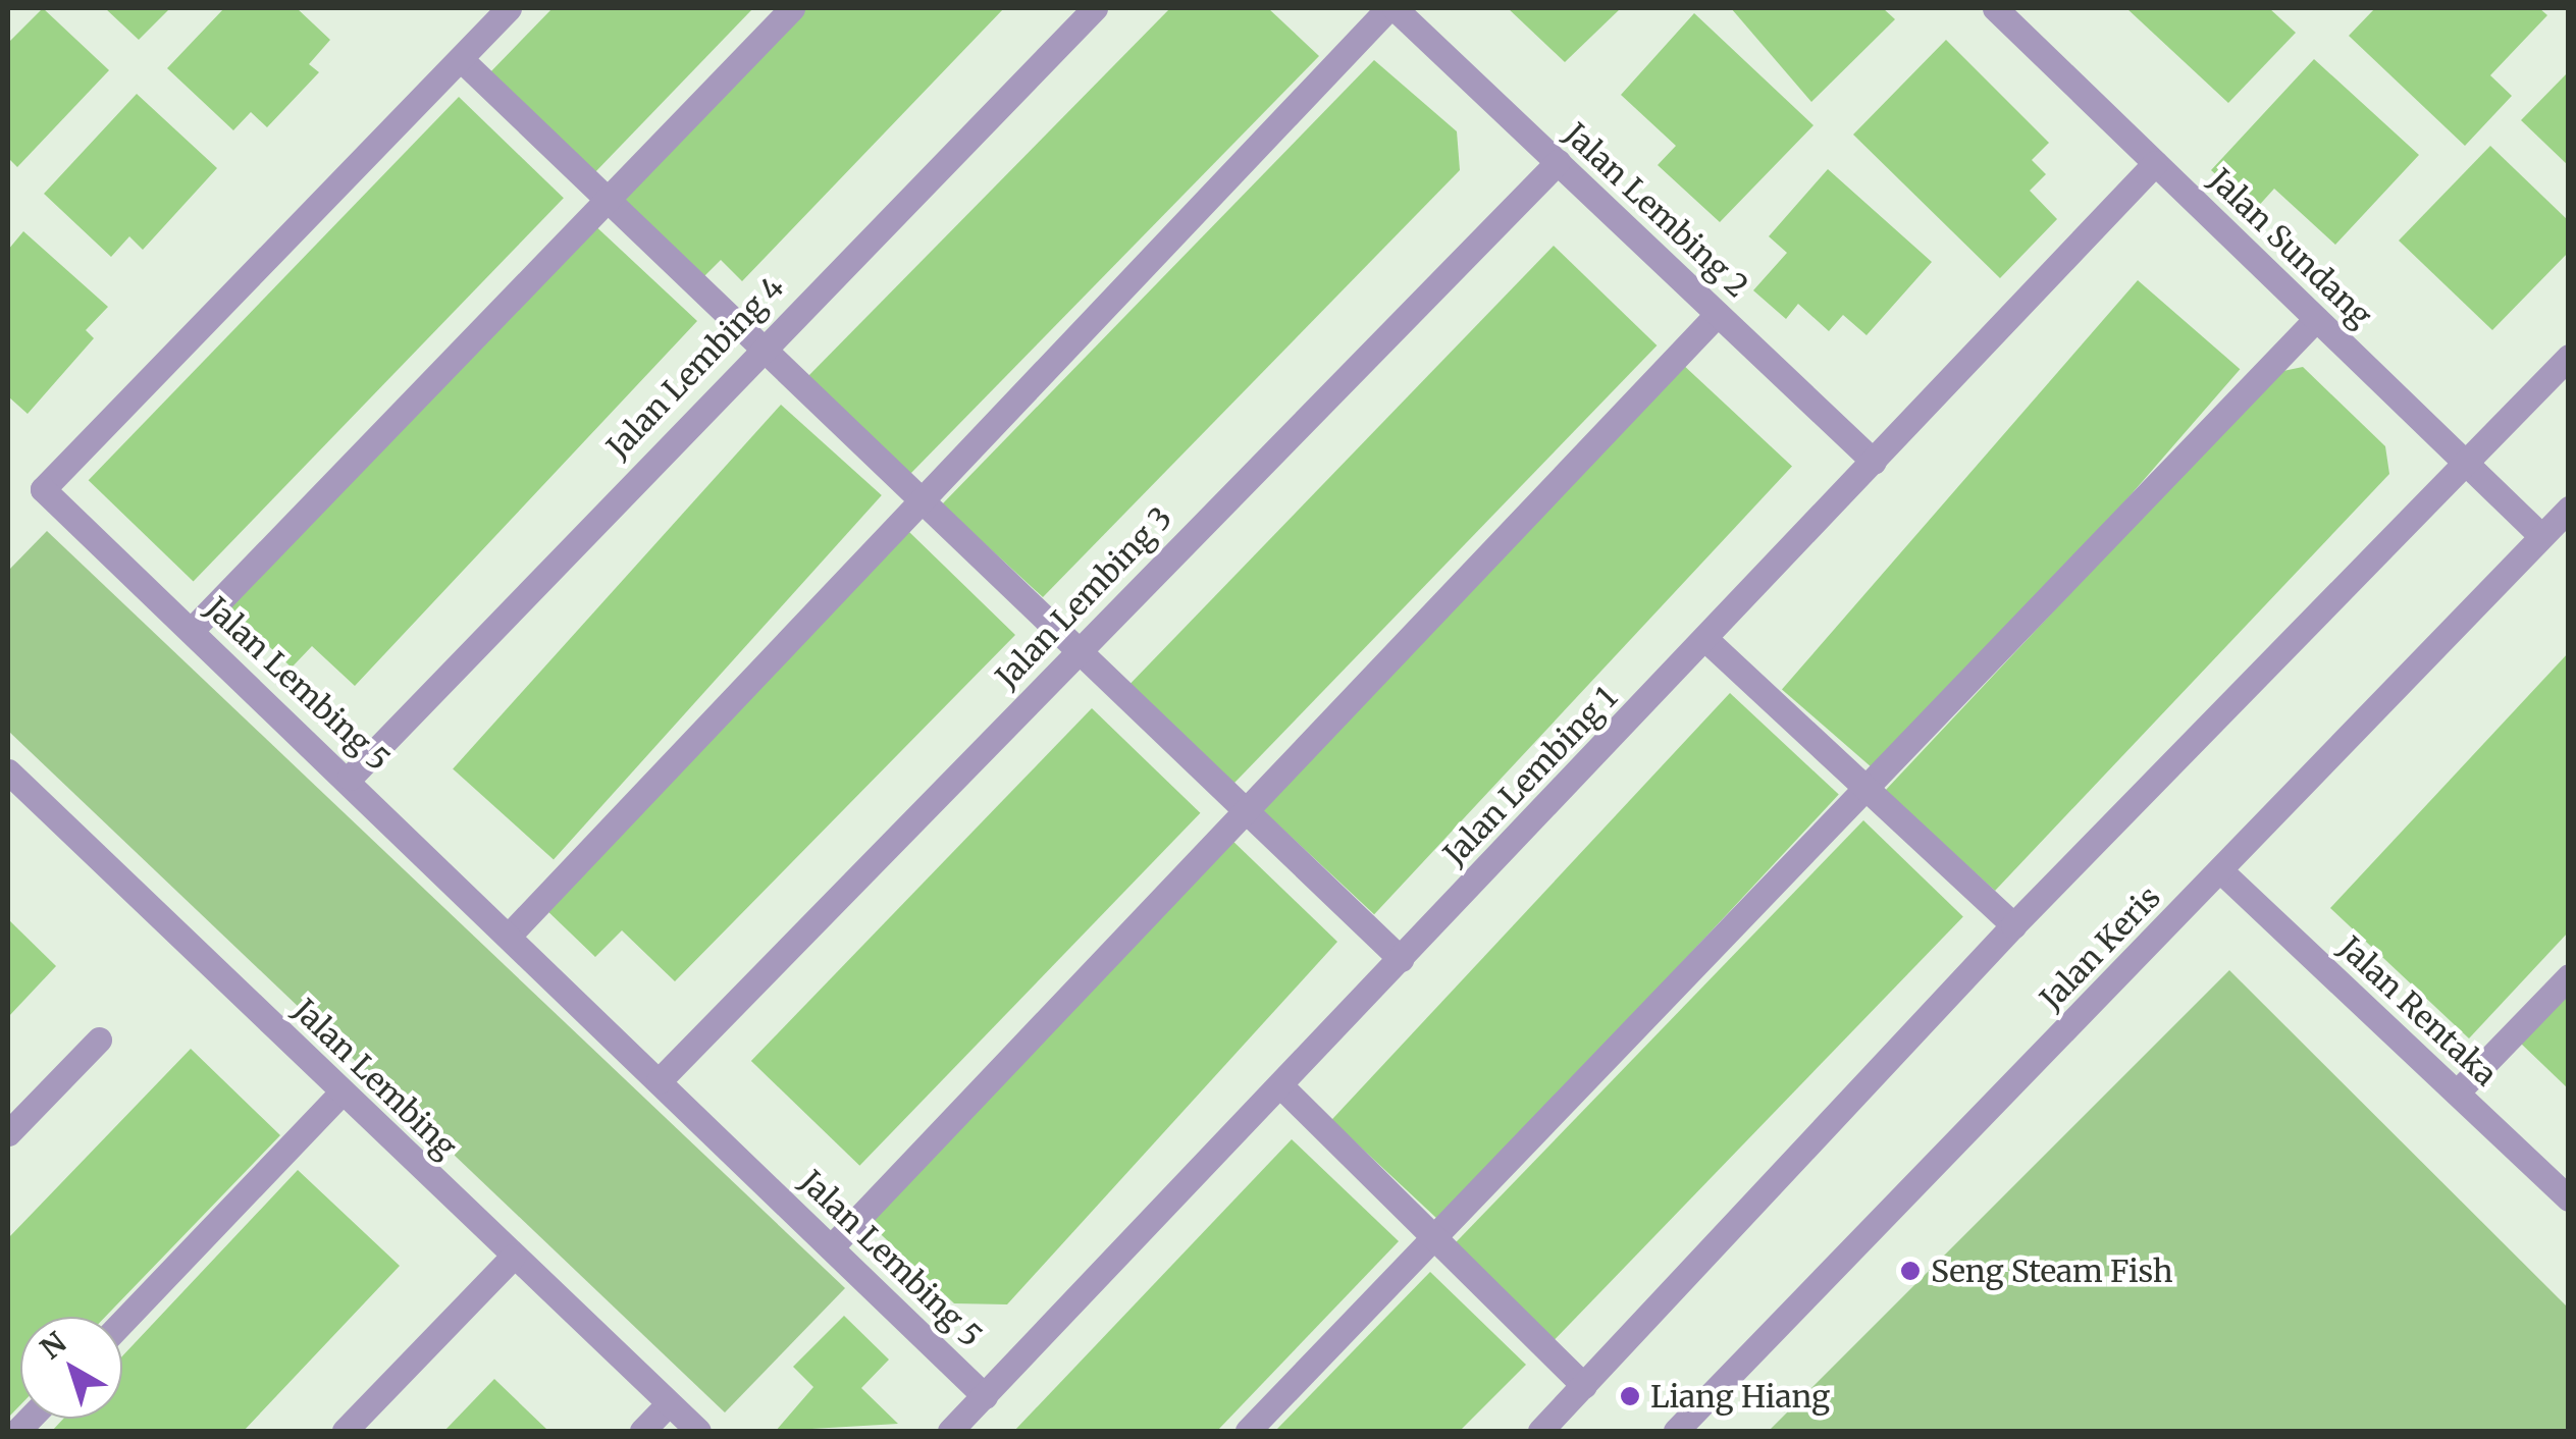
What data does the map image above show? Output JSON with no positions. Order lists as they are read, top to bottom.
{
  "streets": {
    "street": [
      "Jalan Lembing 2",
      "Jalan Sundang",
      "Jalan Lembing 4",
      "Jalan Lembing 3",
      "Jalan Lembing 5",
      "Jalan Lembing 1",
      "Jalan Keris",
      "Jalan Rentaka",
      "Jalan Lembing"
    ]
  },
  "crossings": [
    ["Jalan Lembing 2", "Jalan Lembing 3"],
    ["Jalan Lembing 2", "Jalan Lembing 1"],
    ["Jalan Sundang", "Jalan Lembing 1"],
    ["Jalan Sundang", "Jalan Keris"],
    ["Jalan Lembing 4", "Jalan Lembing 5"],
    ["Jalan Lembing 3", "Jalan Lembing 5"],
    ["Jalan Lembing 5", "Jalan Lembing 1"],
    ["Jalan Keris", "Jalan Rentaka"]
  ],
  "places": ["Seng Steam Fish", "Liang Hiang"],
  "north": "top left"
}
